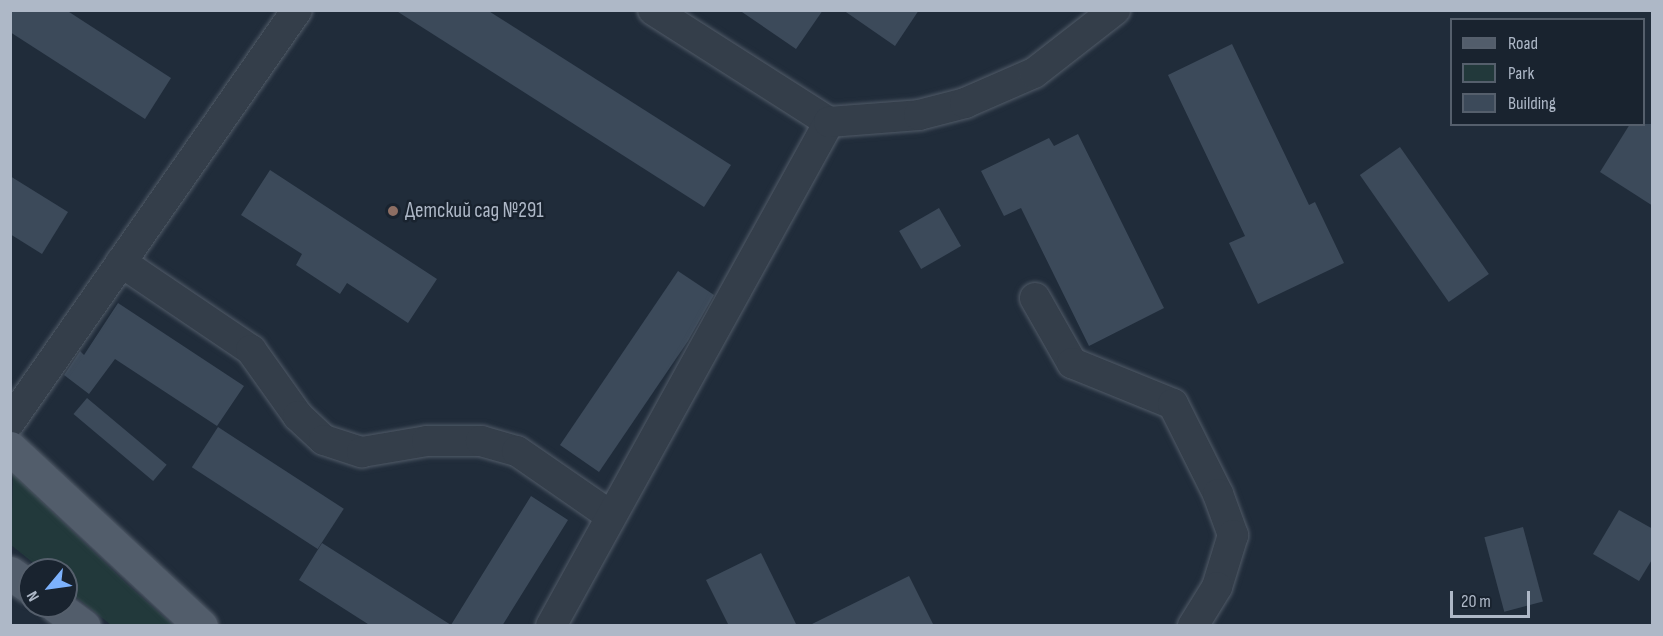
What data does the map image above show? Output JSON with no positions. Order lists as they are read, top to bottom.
{
  "places": ["Детский сад №291"],
  "legend": ["Road", "Park", "Building"],
  "scale_bar": "20 m",
  "north": "bottom left"
}
